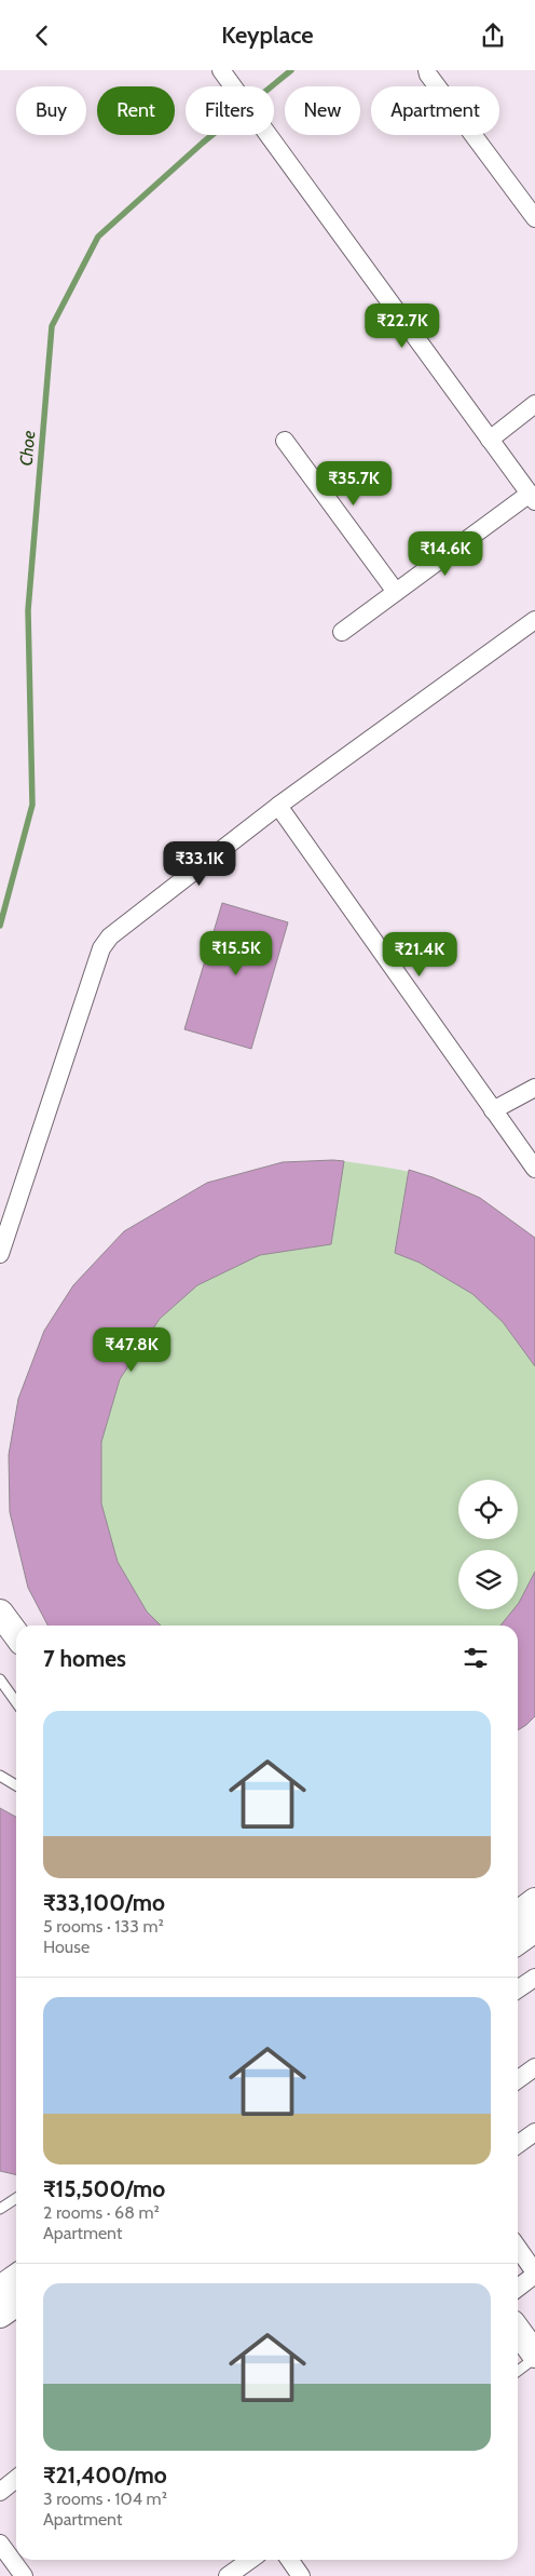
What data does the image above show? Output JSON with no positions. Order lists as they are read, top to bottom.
{
  "water": ["Choe"],
  "page": {
    "header": "Keyplace",
    "chip": [
      "Buy",
      "Rent",
      "Filters",
      "New",
      "Apartment"
    ],
    "price": [
      "₹22.7K",
      "₹35.7K",
      "₹14.6K",
      "₹33.1K",
      "₹15.5K",
      "₹21.4K",
      "₹47.8K"
    ],
    "heading": "7 homes",
    "list": [
      {
        "name": "₹33,100/mo",
        "note": "5 rooms · 133 m² · House"
      },
      {
        "name": "₹15,500/mo",
        "note": "2 rooms · 68 m² · Apartment"
      },
      {
        "name": "₹21,400/mo",
        "note": "3 rooms · 104 m² · Apartment"
      }
    ]
  }
}
